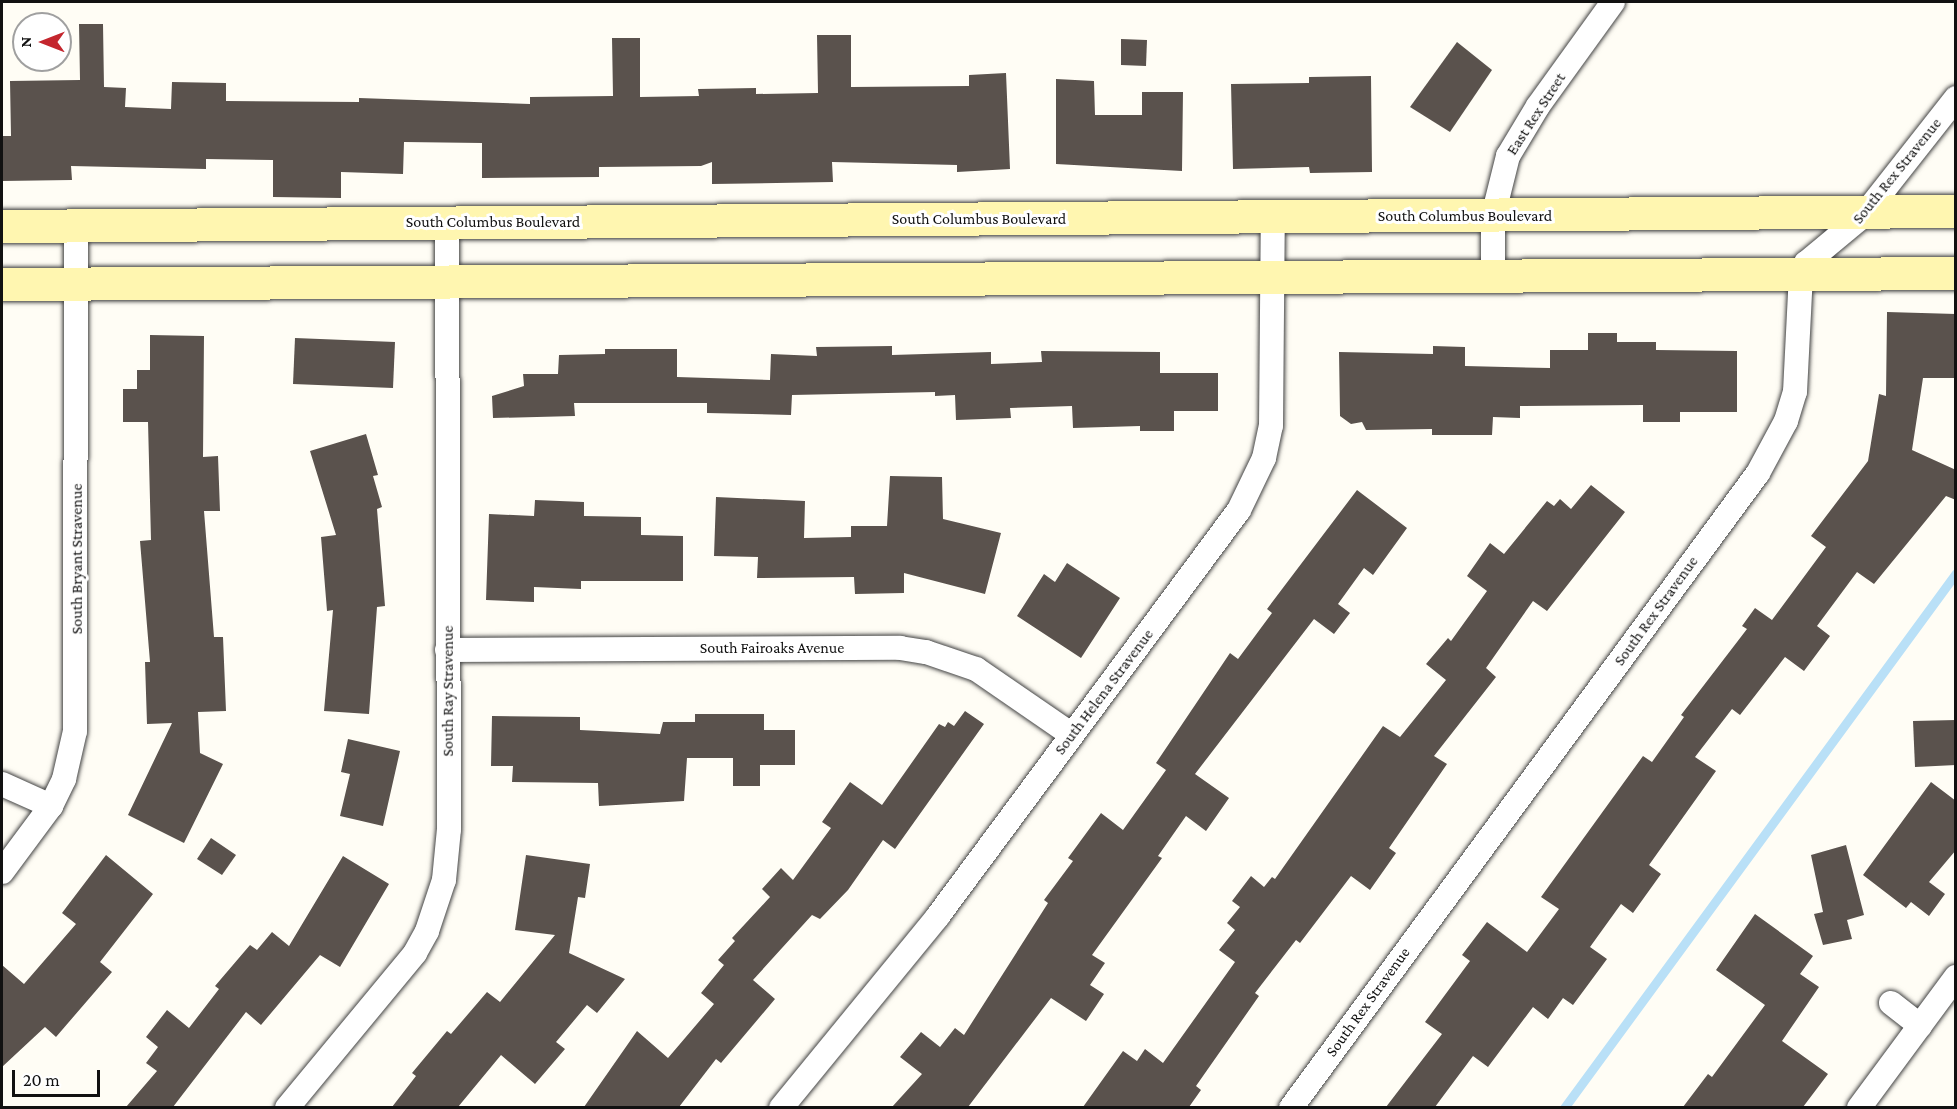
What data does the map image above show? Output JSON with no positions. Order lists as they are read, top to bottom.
{
  "streets": {
    "street": [
      "East Rex Street",
      "South Rex Stravenue",
      "South Columbus Boulevard",
      "South Bryant Stravenue",
      "South Fairoaks Avenue",
      "South Ray Stravenue",
      "South Helena Stravenue"
    ]
  },
  "crossings": [
    ["East Rex Street", "South Columbus Boulevard"],
    ["South Rex Stravenue", "South Columbus Boulevard"],
    ["South Columbus Boulevard", "South Bryant Stravenue"],
    ["South Columbus Boulevard", "South Ray Stravenue"],
    ["South Columbus Boulevard", "South Helena Stravenue"],
    ["South Fairoaks Avenue", "South Ray Stravenue"],
    ["South Fairoaks Avenue", "South Helena Stravenue"]
  ],
  "scale_bar": "20 m",
  "north": "left"
}
